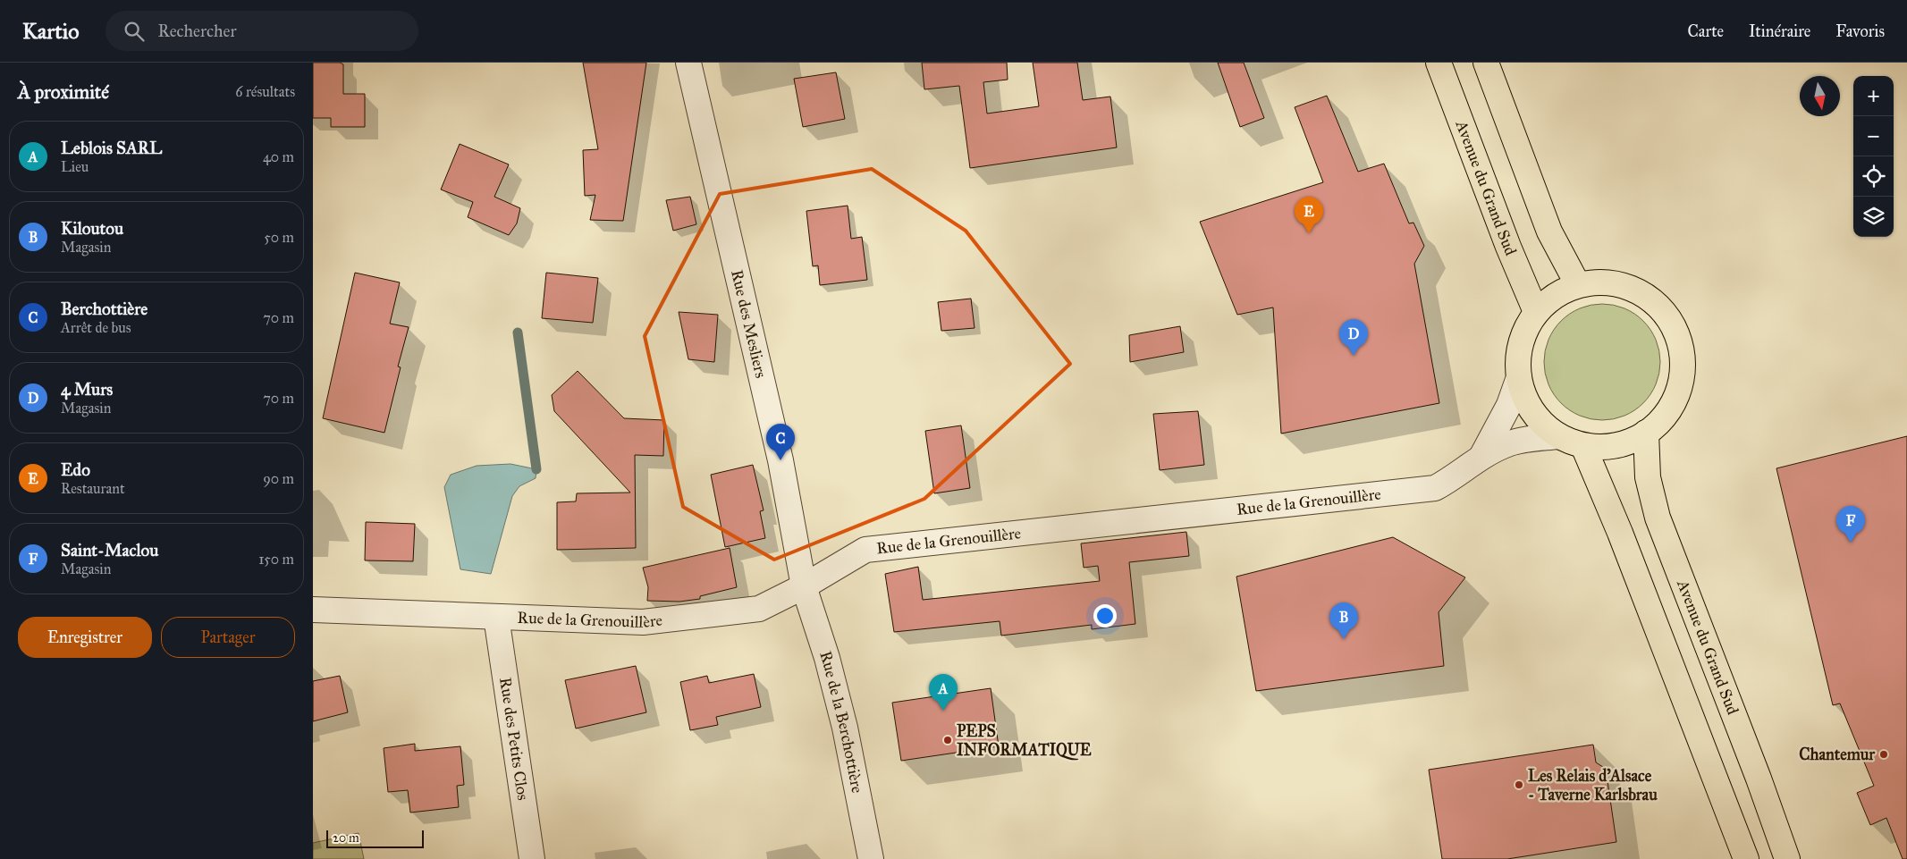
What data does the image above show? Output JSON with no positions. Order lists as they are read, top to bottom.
{
  "streets": {
    "main road": ["Avenue du Grand Sud"],
    "street": [
      "Rue des Mesliers",
      "Rue de la Grenouillère",
      "Rue de la Berchottière",
      "Rue des Petits Clos"
    ]
  },
  "crossings": [
    ["Rue des Mesliers", "Rue de la Grenouillère"],
    ["Rue des Mesliers", "Rue de la Berchottière"],
    ["Rue de la Grenouillère", "Rue de la Berchottière"],
    ["Rue de la Grenouillère", "Rue des Petits Clos"]
  ],
  "places": ["PEPS INFORMATIQUE", "Chantemur", "Les Relais d’Alsace - Taverne Karlsbrau"],
  "scale_bar": "20 m",
  "north": "bottom",
  "page": {
    "header": "Kartio",
    "search": "Rechercher",
    "nav": ["Carte", "Itinéraire", "Favoris"],
    "heading": ["À proximité", "6 résultats"],
    "map_buttons": ["+", "−"],
    "list": [
      {
        "mark": "A",
        "name": "Leblois SARL",
        "note": "Lieu",
        "value": "40 m"
      },
      {
        "mark": "B",
        "name": "Kiloutou",
        "note": "Magasin",
        "value": "50 m"
      },
      {
        "mark": "C",
        "name": "Berchottière",
        "note": "Arrêt de bus",
        "value": "70 m"
      },
      {
        "mark": "D",
        "name": "4 Murs",
        "note": "Magasin",
        "value": "70 m"
      },
      {
        "mark": "E",
        "name": "Edo",
        "note": "Restaurant",
        "value": "90 m"
      },
      {
        "mark": "F",
        "name": "Saint-Maclou",
        "note": "Magasin",
        "value": "150 m"
      }
    ],
    "pins": [
      "E",
      "D",
      "C",
      "F",
      "B",
      "A"
    ],
    "buttons": ["Enregistrer", "Partager"],
    "scale": "20 m"
  }
}
